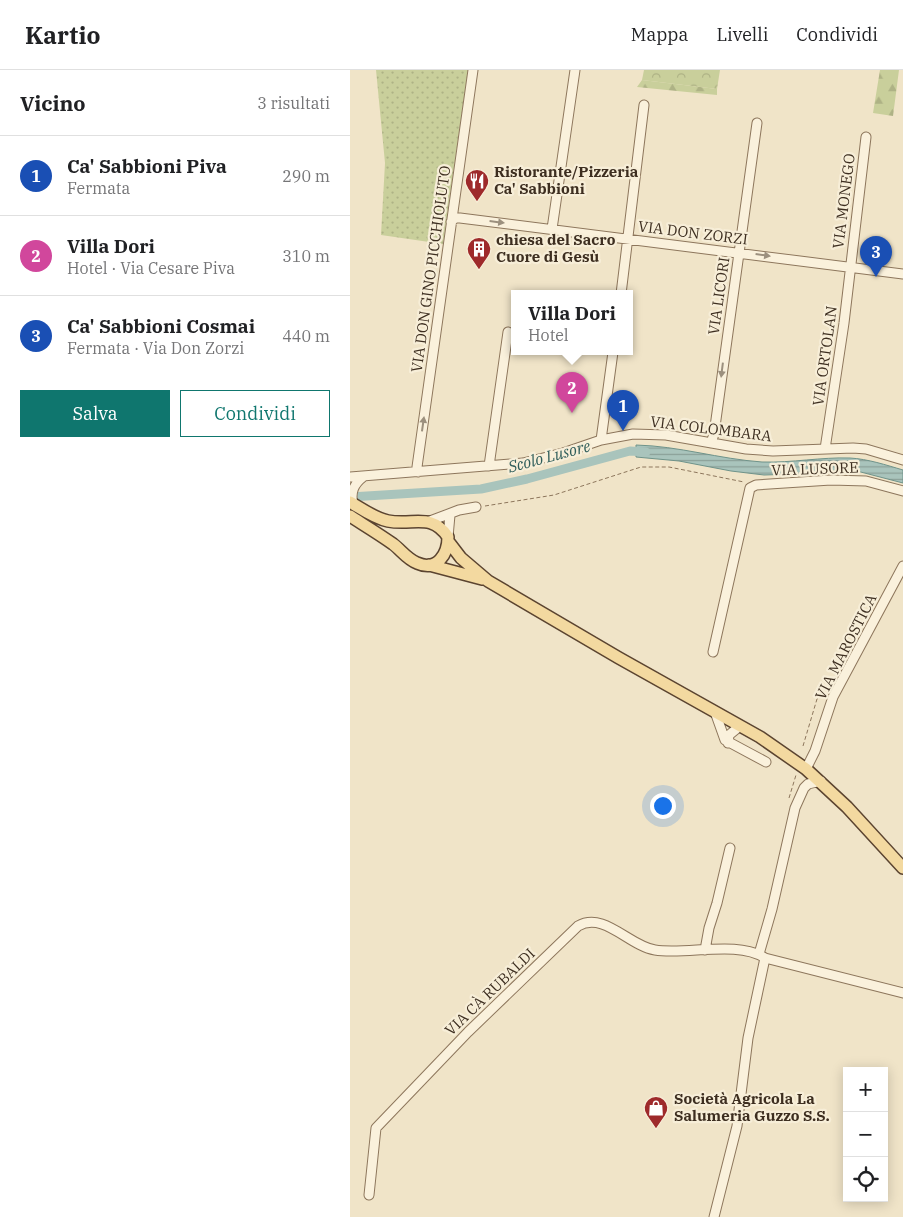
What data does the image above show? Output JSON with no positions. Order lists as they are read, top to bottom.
{
  "streets": {
    "street": [
      "VIA MONEGO",
      "VIA DON ZORZI",
      "VIA DON GINO PICCHIOLUTO",
      "VIA LICORI",
      "VIA ORTOLAN",
      "VIA COLOMBARA",
      "VIA LUSORE",
      "VIA MAROSTICA",
      "VIA CÀ RUBALDI"
    ]
  },
  "crossings": [
    ["VIA MONEGO", "VIA DON ZORZI"],
    ["VIA MONEGO", "VIA ORTOLAN"],
    ["VIA DON ZORZI", "VIA DON GINO PICCHIOLUTO"],
    ["VIA DON ZORZI", "VIA LICORI"],
    ["VIA DON ZORZI", "VIA ORTOLAN"],
    ["VIA DON GINO PICCHIOLUTO", "VIA COLOMBARA"],
    ["VIA LICORI", "VIA COLOMBARA"],
    ["VIA ORTOLAN", "VIA COLOMBARA"]
  ],
  "one_way": ["VIA DON ZORZI", "VIA LICORI"],
  "water": ["Scolo Lusore"],
  "places": {
    "restaurant": ["Ristorante/Pizzeria Ca' Sabbioni"],
    "building": ["chiesa del Sacro Cuore di Gesù"],
    "shop": ["Società Agricola La Salumeria Guzzo S.S."]
  },
  "page": {
    "header": "Kartio",
    "nav": ["Mappa", "Livelli", "Condividi"],
    "heading": ["Vicino", "3 risultati"],
    "list": [
      {
        "mark": "1",
        "name": "Ca' Sabbioni Piva",
        "note": "Fermata",
        "value": "290 m"
      },
      {
        "mark": "2",
        "name": "Villa Dori",
        "note": "Hotel · Via Cesare Piva",
        "value": "310 m"
      },
      {
        "mark": "3",
        "name": "Ca' Sabbioni Cosmai",
        "note": "Fermata · Via Don Zorzi",
        "value": "440 m"
      }
    ],
    "pins": ["3", "2", "1"],
    "popup": ["Villa Dori", "Hotel"],
    "buttons": ["Salva", "Condividi"],
    "map_buttons": ["+", "−"]
  }
}
